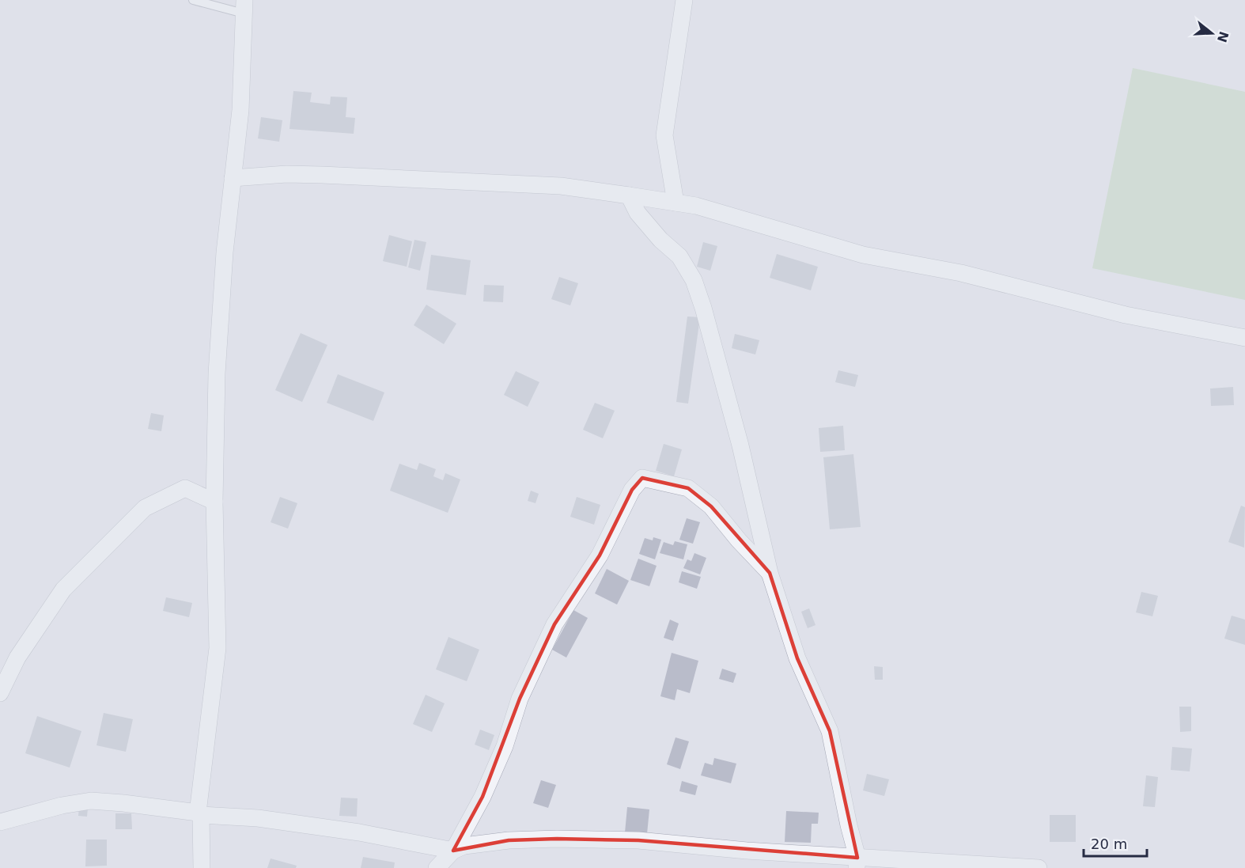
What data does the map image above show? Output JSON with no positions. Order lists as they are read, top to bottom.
{
  "scale_bar": "20 m",
  "north": "right"
}
